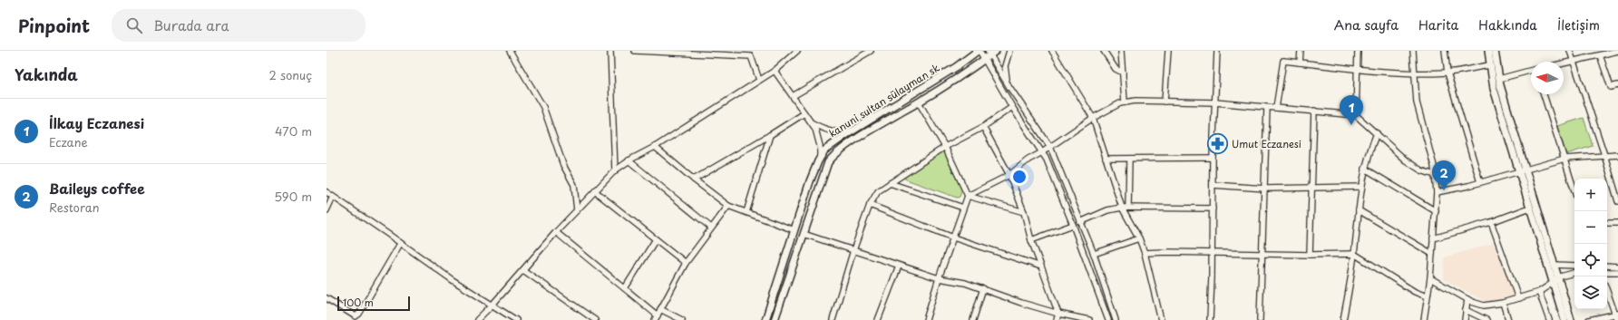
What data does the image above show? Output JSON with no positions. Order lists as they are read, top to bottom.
{
  "streets": {
    "main road": ["kanuni sultan sülayman sk"]
  },
  "places": {
    "pharmacy": ["Umut Eczanesi"]
  },
  "scale_bar": "100 m",
  "north": "left",
  "page": {
    "header": "Pinpoint",
    "search": "Burada ara",
    "nav": [
      "Ana sayfa",
      "Harita",
      "Hakkında",
      "İletişim"
    ],
    "heading": ["Yakında", "2 sonuç"],
    "pins": ["1", "2"],
    "list": [
      {
        "mark": "1",
        "name": "İlkay Eczanesi",
        "note": "Eczane",
        "value": "470 m"
      },
      {
        "mark": "2",
        "name": "Baileys coffee",
        "note": "Restoran",
        "value": "590 m"
      }
    ],
    "map_buttons": ["+", "−"],
    "scale": "100 m"
  }
}
